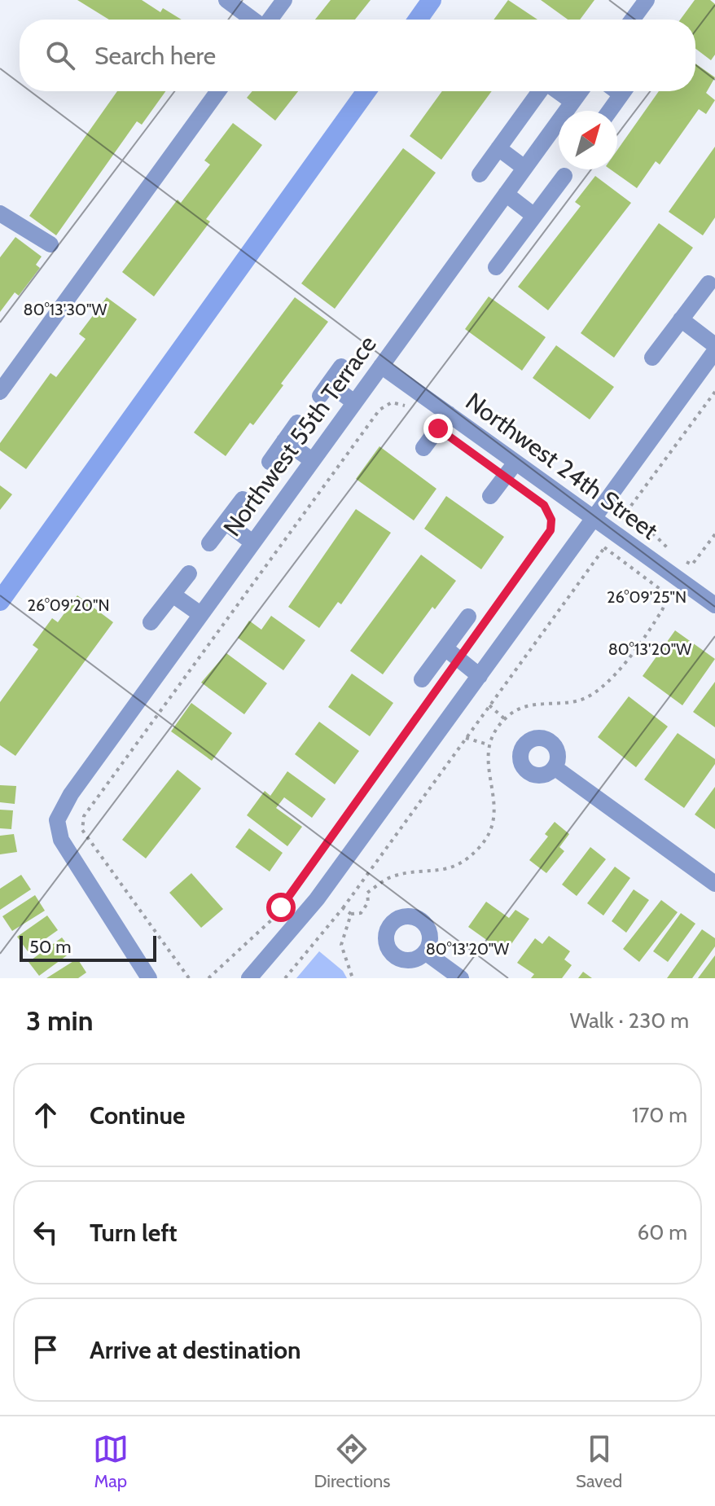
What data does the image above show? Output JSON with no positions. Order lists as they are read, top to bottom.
{
  "streets": {
    "street": ["Northwest 55th Terrace", "Northwest 24th Street"]
  },
  "crossings": [
    ["Northwest 55th Terrace", "Northwest 24th Street"]
  ],
  "scale_bar": "50 m",
  "north": "top right",
  "page": {
    "search": "Search here",
    "scale": "50 m",
    "heading": ["3 min", "Walk · 230 m"],
    "list": [
      ["Continue", "170 m"],
      ["Turn left", "60 m"],
      "Arrive at destination"
    ],
    "nav": ["Map", "Directions", "Saved"]
  },
  "coordinates": [
    "80°13'30\"W",
    "26°09'25\"N",
    "26°09'20\"N",
    "80°13'20\"W"
  ]
}
